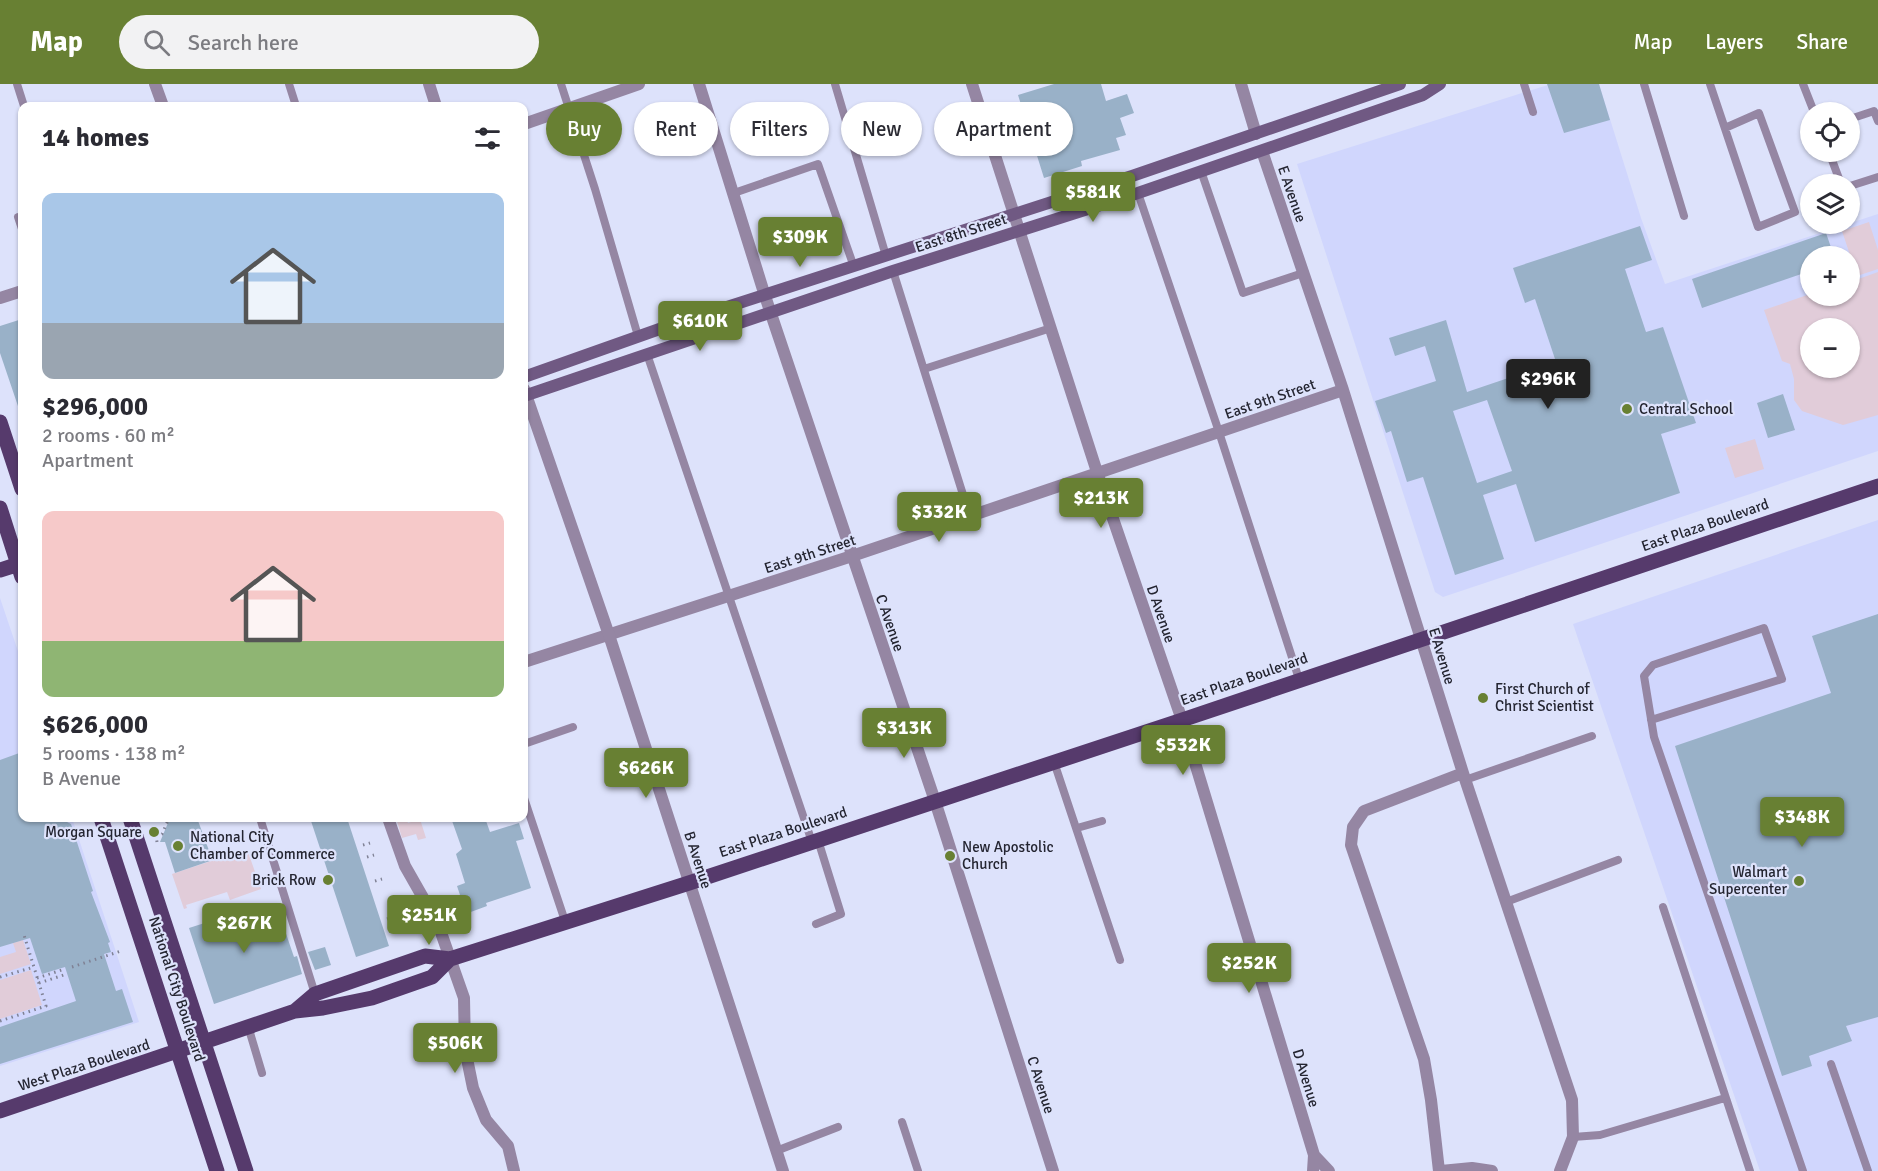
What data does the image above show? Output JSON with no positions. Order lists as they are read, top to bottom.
{
  "streets": {
    "main road": [
      "East 8th Street",
      "East Plaza Boulevard",
      "National City Boulevard",
      "West Plaza Boulevard"
    ],
    "street": [
      "E Avenue",
      "East 9th Street",
      "D Avenue",
      "C Avenue",
      "B Avenue"
    ]
  },
  "crossings": [
    ["E Avenue", "East 8th Street"],
    ["E Avenue", "East 9th Street"],
    ["E Avenue", "East Plaza Boulevard"],
    ["East 8th Street", "D Avenue"],
    ["East 8th Street", "C Avenue"],
    ["East 9th Street", "D Avenue"],
    ["East 9th Street", "C Avenue"],
    ["East 9th Street", "B Avenue"],
    ["East Plaza Boulevard", "D Avenue"],
    ["East Plaza Boulevard", "C Avenue"],
    ["East Plaza Boulevard", "B Avenue"],
    ["East Plaza Boulevard", "National City Boulevard"],
    ["East Plaza Boulevard", "West Plaza Boulevard"],
    ["National City Boulevard", "West Plaza Boulevard"]
  ],
  "places": [
    "Central School",
    "First Church of Christ Scientist",
    "Morgan Square",
    "National City Chamber of Commerce",
    "New Apostolic Church",
    "Brick Row",
    "Walmart Supercenter"
  ],
  "page": {
    "header": "Map",
    "search": "Search here",
    "nav": ["Map", "Layers", "Share"],
    "map_buttons": ["+", "−"],
    "chip": [
      "Buy",
      "Rent",
      "Filters",
      "New",
      "Apartment"
    ],
    "heading": "14 homes",
    "price": [
      "$581K",
      "$309K",
      "$610K",
      "$296K",
      "$213K",
      "$332K",
      "$313K",
      "$532K",
      "$626K",
      "$348K",
      "$251K",
      "$267K",
      "$252K",
      "$506K"
    ],
    "list": [
      {
        "name": "$296,000",
        "note": "2 rooms · 60 m² · Apartment"
      },
      {
        "name": "$626,000",
        "note": "5 rooms · 138 m² · B Avenue"
      }
    ]
  }
}
